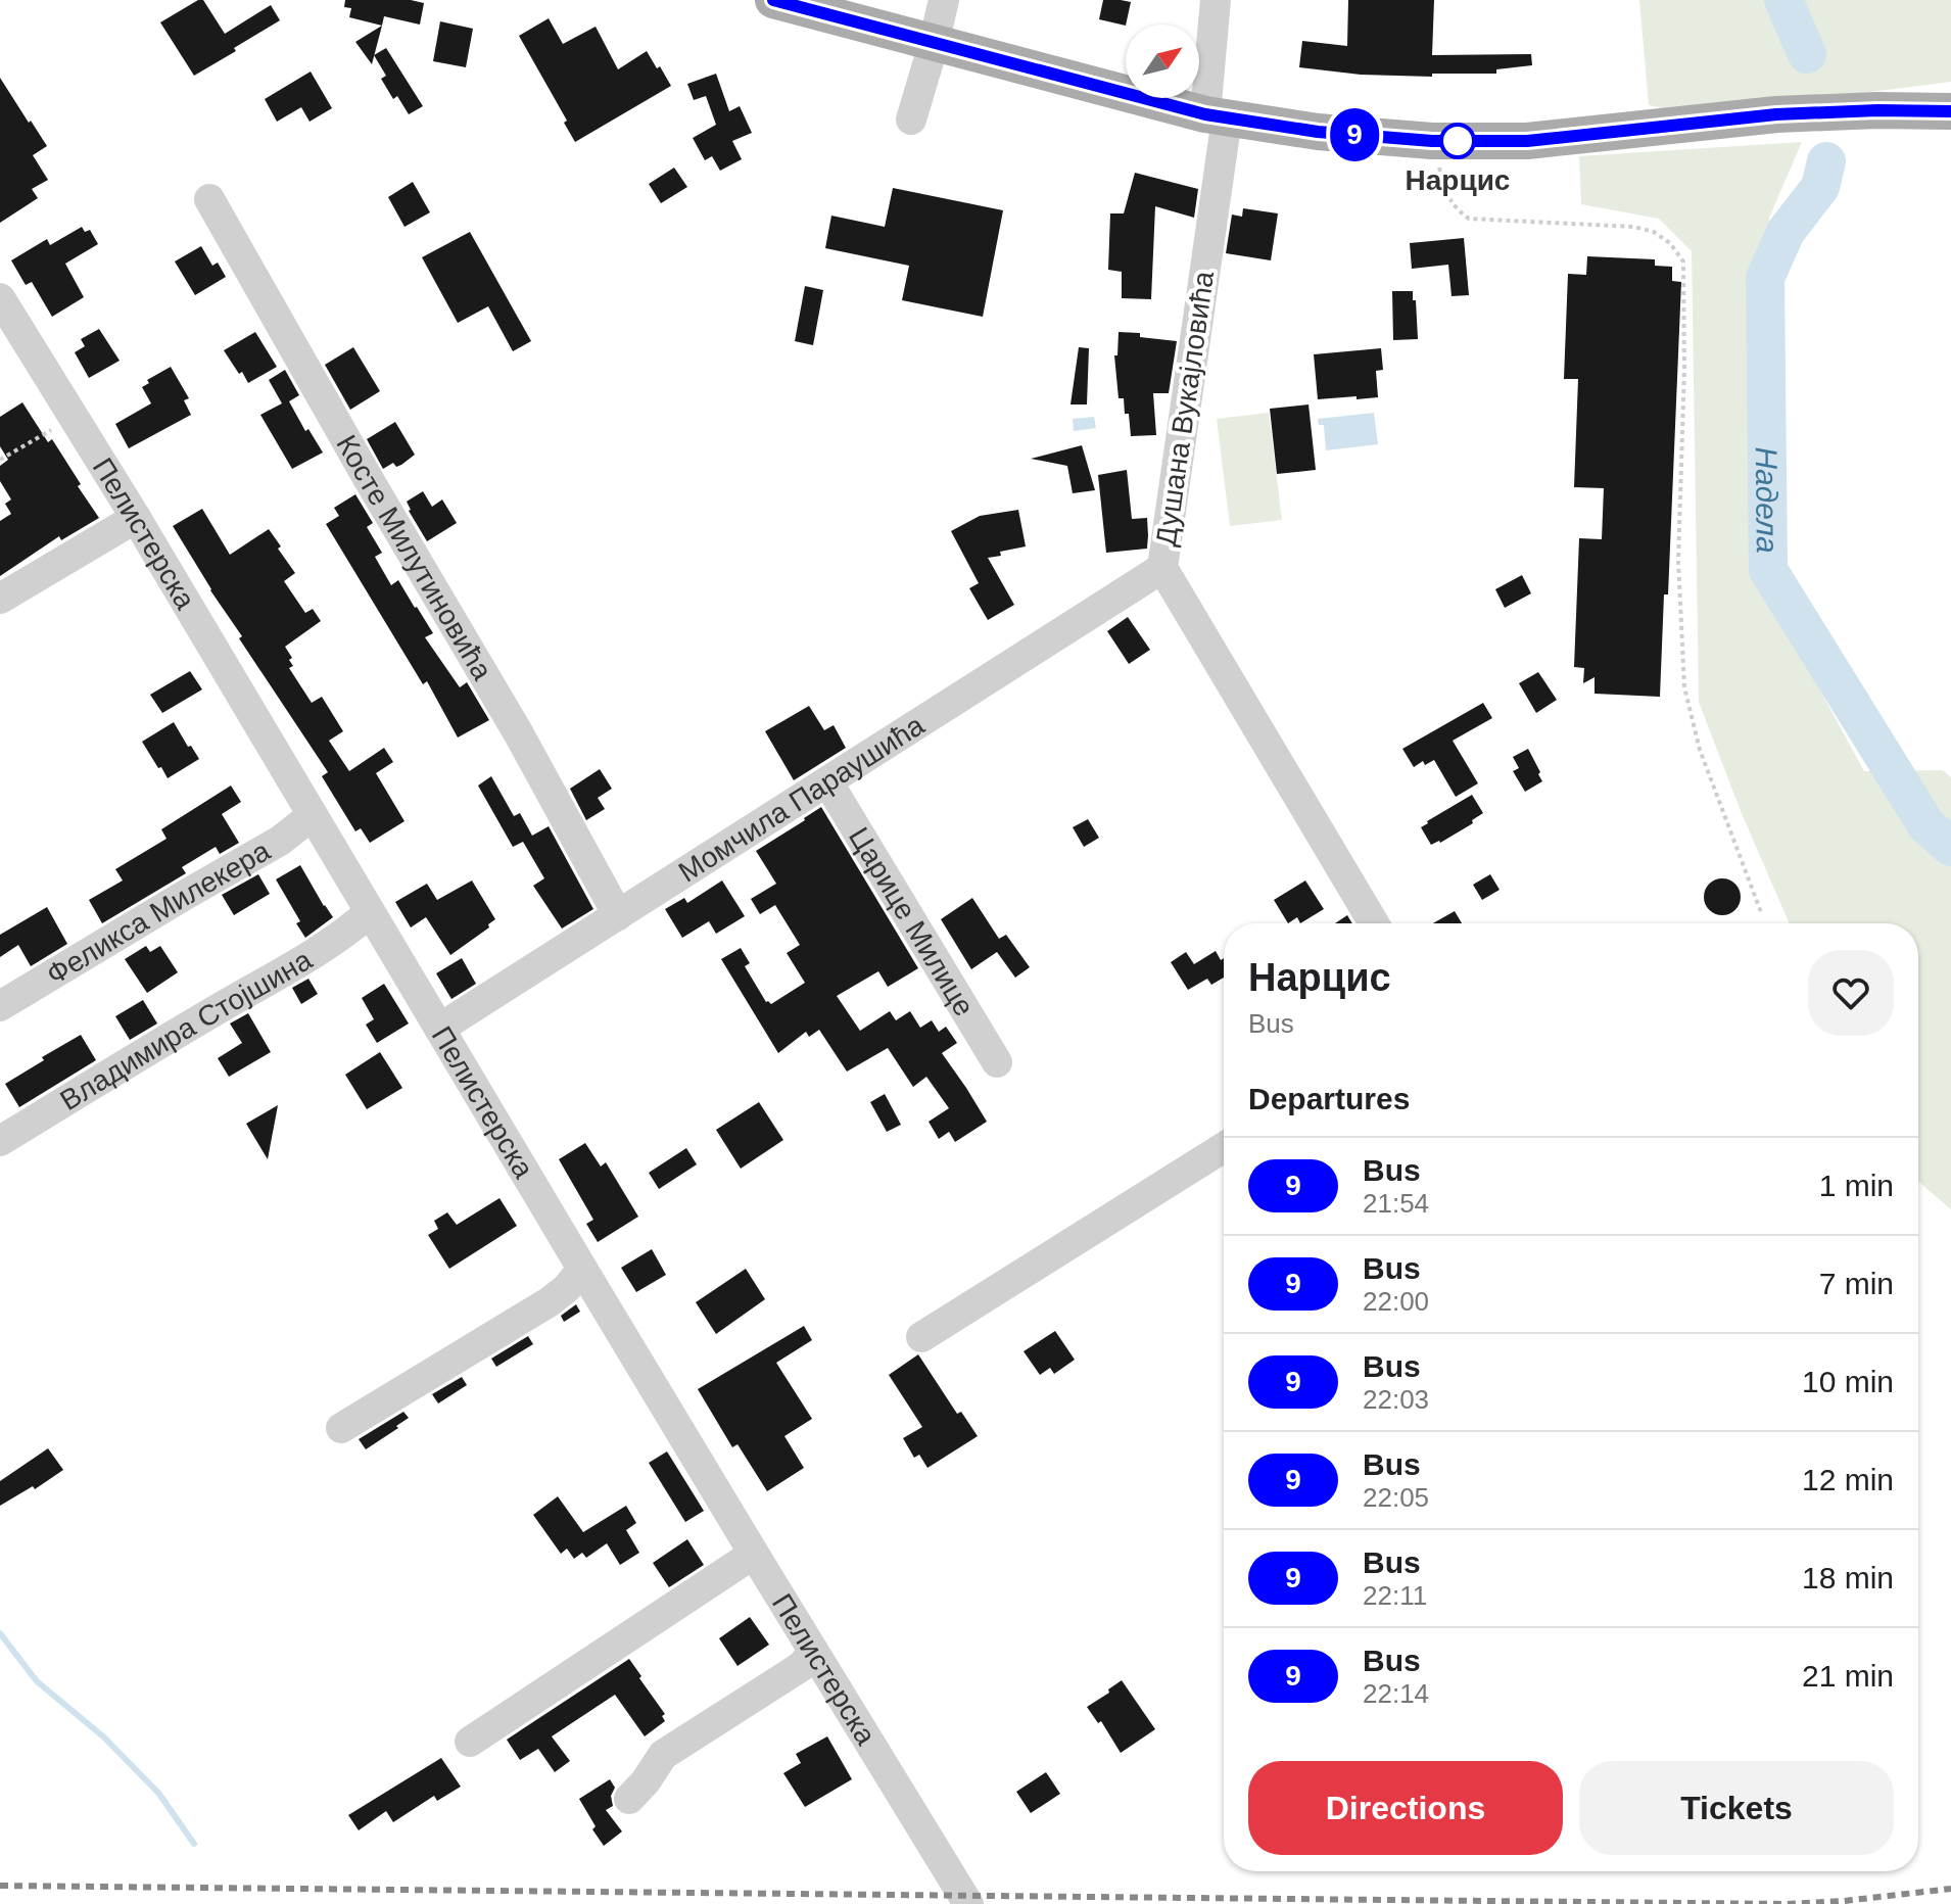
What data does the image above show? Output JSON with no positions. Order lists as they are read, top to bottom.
{
  "streets": {
    "street": [
      "Душана Вукајловића",
      "Пелистерска",
      "Косте Милутиновића",
      "Момчила Параушића",
      "Феликса Милекера",
      "Царице Милице",
      "Владимира Стојшина"
    ]
  },
  "crossings": [
    ["Душана Вукајловића", "Момчила Параушића"],
    ["Пелистерска", "Момчила Параушића"],
    ["Пелистерска", "Феликса Милекера"],
    ["Пелистерска", "Владимира Стојшина"],
    ["Косте Милутиновића", "Момчила Параушића"],
    ["Момчила Параушића", "Царице Милице"]
  ],
  "water": ["Надела"],
  "places": ["Нарцис"],
  "lines": ["bus line 9"],
  "north": "top right",
  "page": {
    "on_map": "9",
    "heading": [
      ["Нарцис", "Bus"],
      "Departures"
    ],
    "list": [
      {
        "mark": "9",
        "name": "Bus",
        "note": "21:54",
        "value": "1 min"
      },
      {
        "mark": "9",
        "name": "Bus",
        "note": "22:00",
        "value": "7 min"
      },
      {
        "mark": "9",
        "name": "Bus",
        "note": "22:03",
        "value": "10 min"
      },
      {
        "mark": "9",
        "name": "Bus",
        "note": "22:05",
        "value": "12 min"
      },
      {
        "mark": "9",
        "name": "Bus",
        "note": "22:11",
        "value": "18 min"
      },
      {
        "mark": "9",
        "name": "Bus",
        "note": "22:14",
        "value": "21 min"
      }
    ],
    "buttons": ["Directions", "Tickets"]
  }
}
